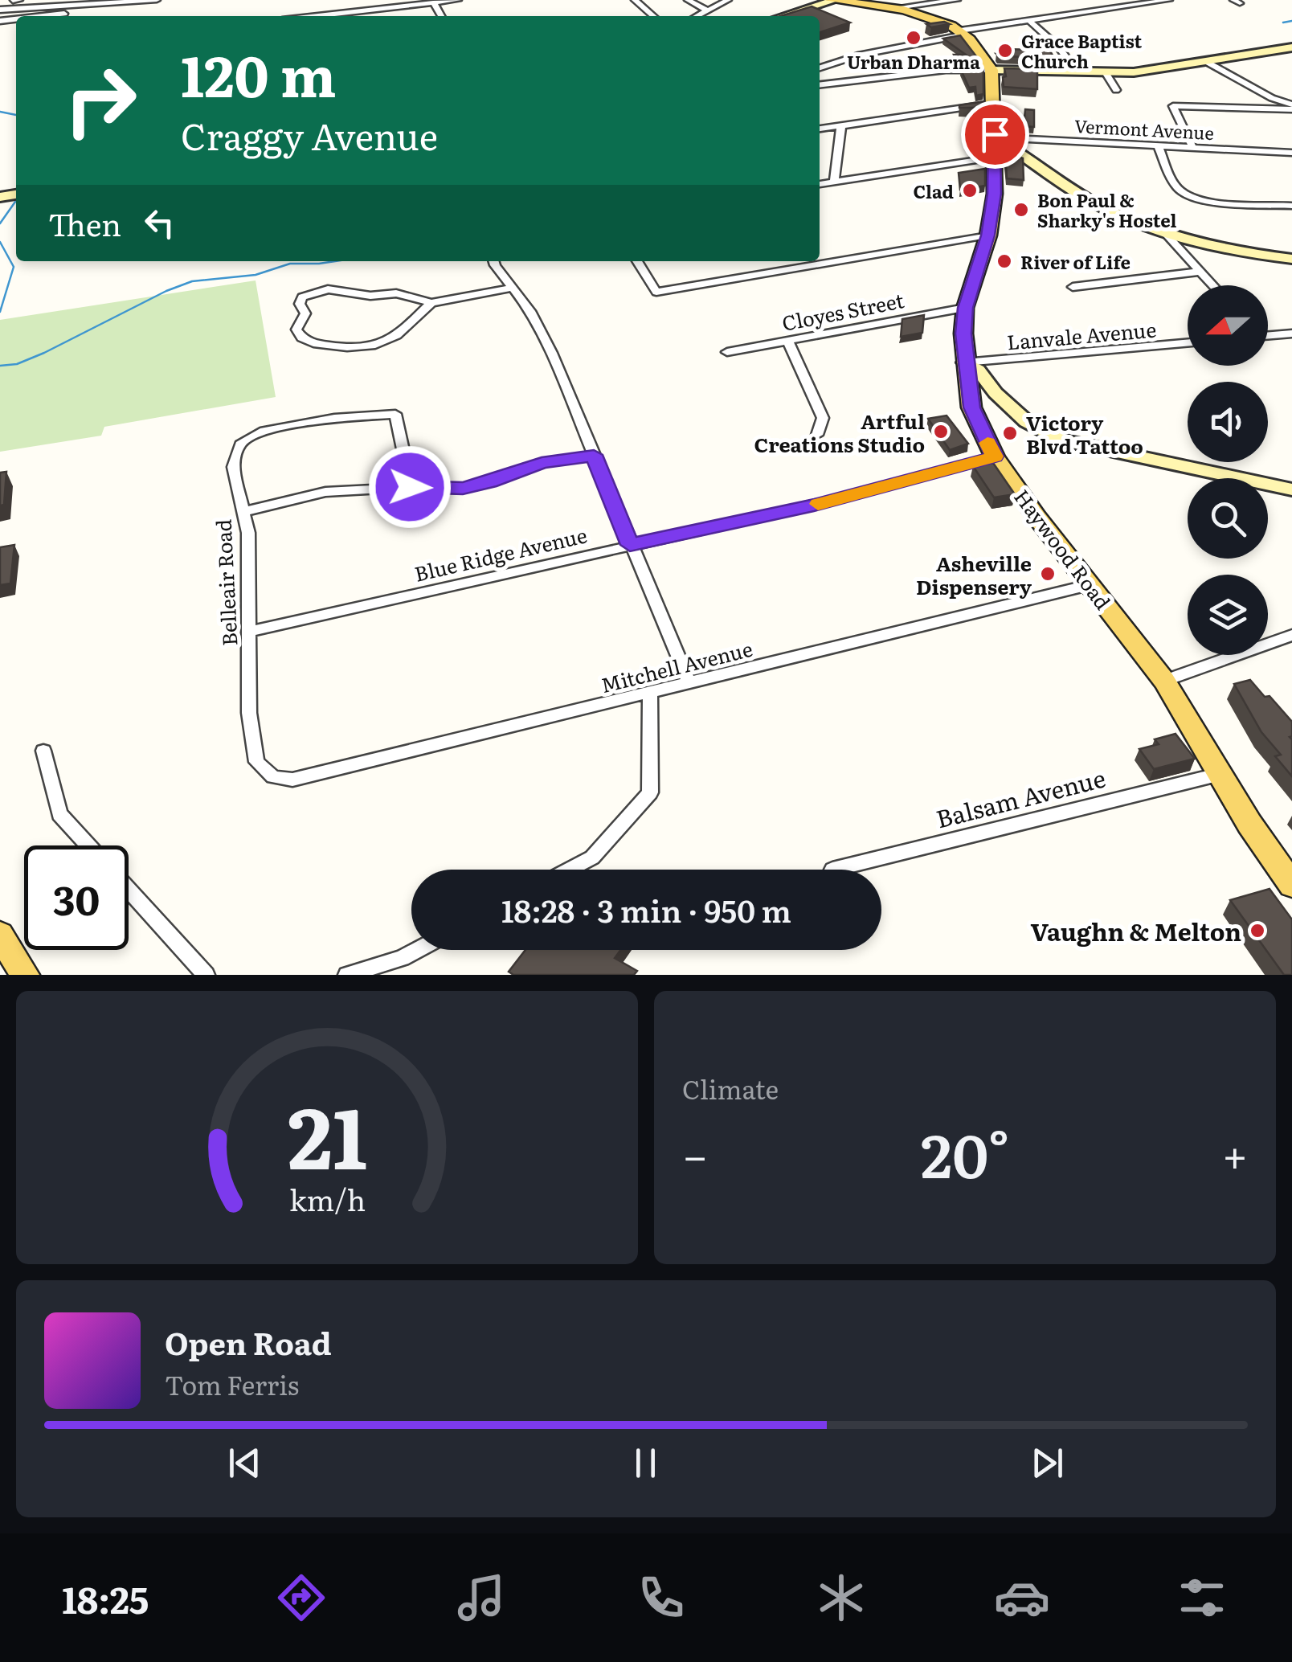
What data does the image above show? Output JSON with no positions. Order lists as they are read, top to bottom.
{
  "streets": {
    "main road": ["Haywood Road"],
    "street": [
      "Vermont Avenue",
      "Cloyes Street",
      "Lanvale Avenue",
      "Blue Ridge Avenue",
      "Belleair Road",
      "Mitchell Avenue",
      "Balsam Avenue"
    ]
  },
  "crossings": [
    ["Vermont Avenue", "Haywood Road"],
    ["Cloyes Street", "Haywood Road"],
    ["Lanvale Avenue", "Haywood Road"],
    ["Haywood Road", "Blue Ridge Avenue"],
    ["Haywood Road", "Mitchell Avenue"],
    ["Haywood Road", "Balsam Avenue"],
    ["Blue Ridge Avenue", "Belleair Road"],
    ["Belleair Road", "Mitchell Avenue"]
  ],
  "places": [
    "Urban Dharma",
    "Grace Baptist Church",
    "Clad",
    "Bon Paul & Sharky's Hostel",
    "River of Life",
    "Artful Creations Studio",
    "Victory Blvd Tattoo",
    "Asheville Dispensery",
    "Vaughn & Melton"
  ],
  "north": "left",
  "page": {
    "turn": ["120 m", "Craggy Avenue"],
    "then": "Then",
    "limit": "30",
    "trip": "18:28 · 3 min · 950 m",
    "tile": "Climate",
    "heat": ["−", "20°", "+"],
    "song": ["Open Road", "Tom Ferris"],
    "tabs": "18:25",
    "gauge": ["21", "km/h"]
  }
}
